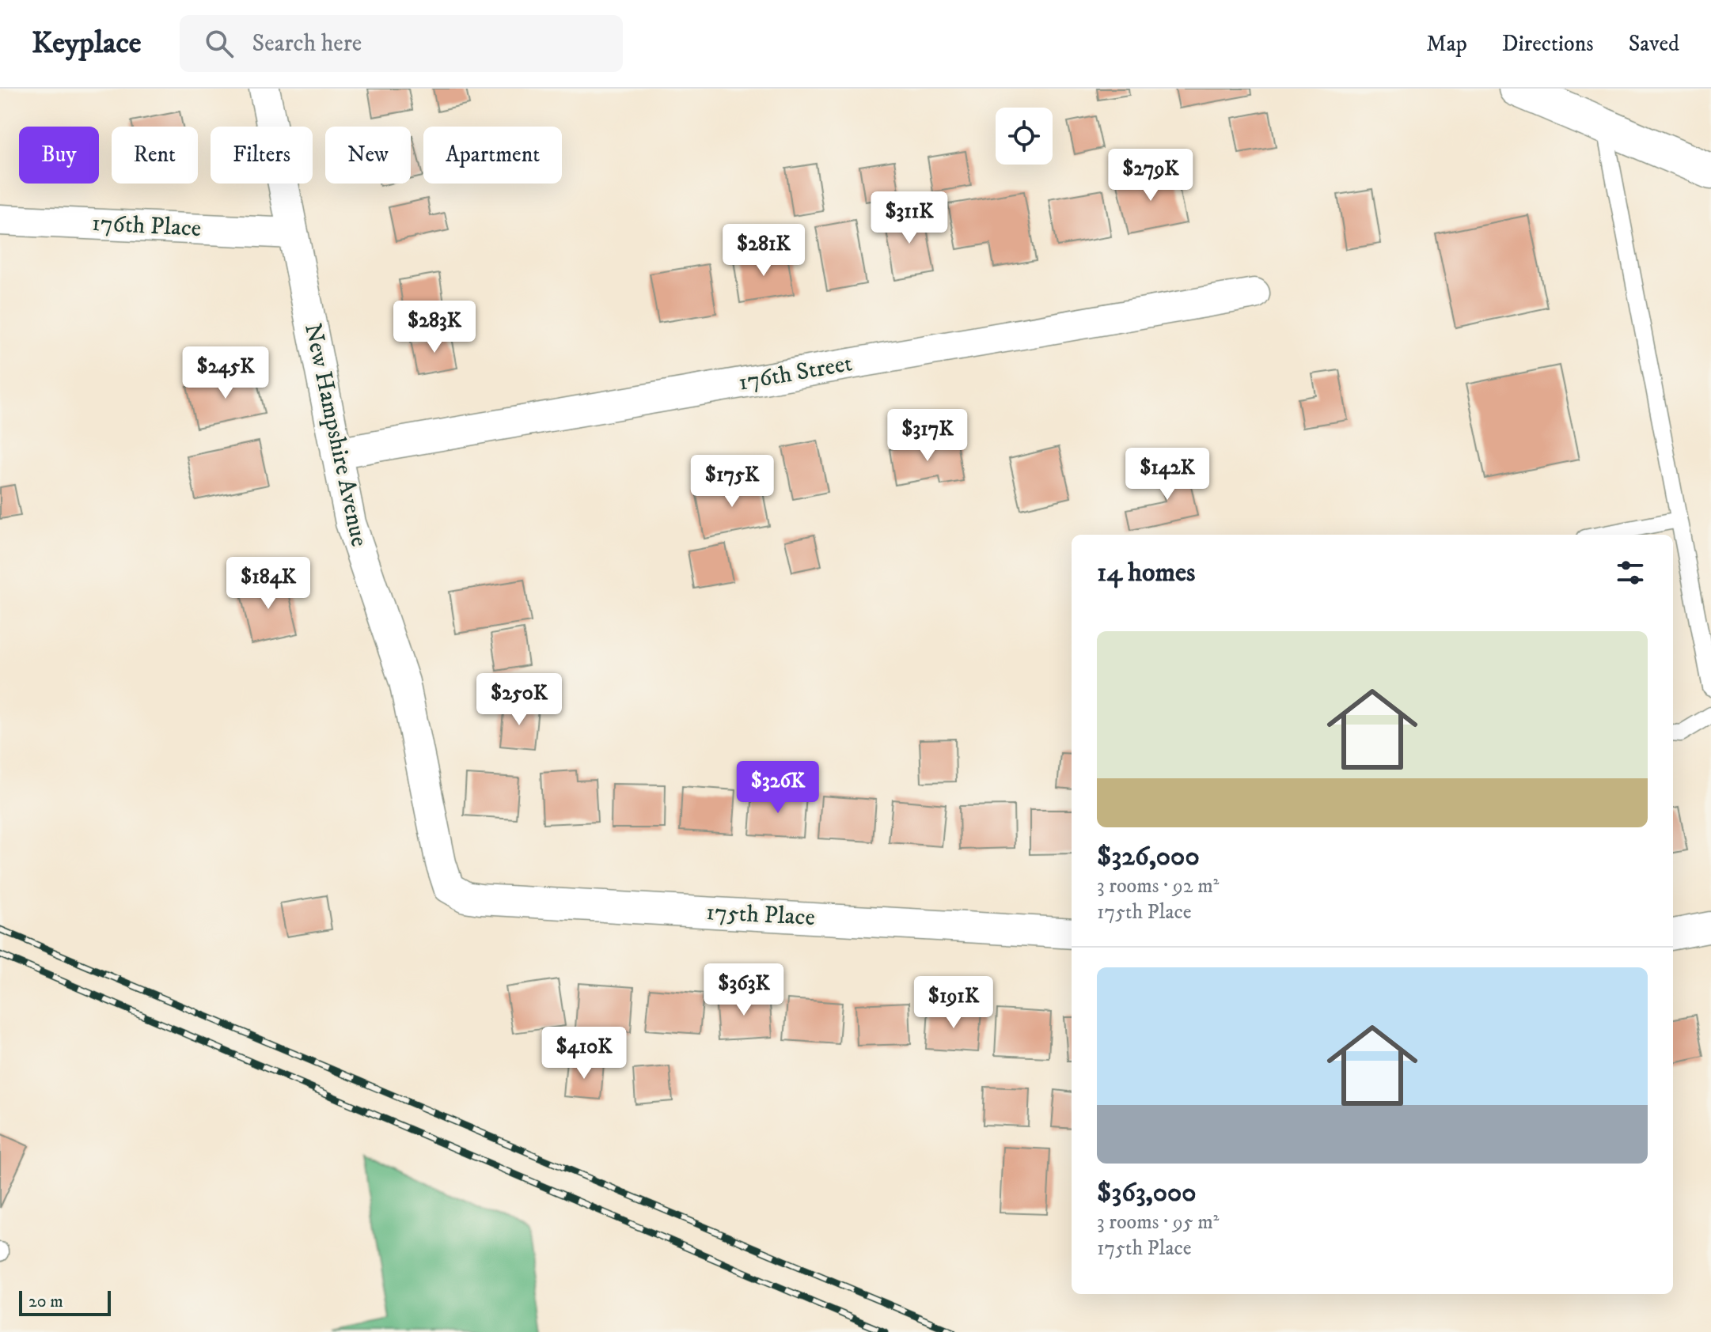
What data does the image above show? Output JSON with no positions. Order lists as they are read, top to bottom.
{
  "streets": {
    "street": [
      "176th Place",
      "176th Street",
      "New Hampshire Avenue",
      "175th Place"
    ]
  },
  "crossings": [
    ["176th Place", "New Hampshire Avenue"],
    ["176th Street", "New Hampshire Avenue"],
    ["New Hampshire Avenue", "175th Place"]
  ],
  "scale_bar": "20 m",
  "page": {
    "header": "Keyplace",
    "search": "Search here",
    "nav": ["Map", "Directions", "Saved"],
    "chip": [
      "Buy",
      "Rent",
      "Filters",
      "New",
      "Apartment"
    ],
    "price": [
      "$279K",
      "$311K",
      "$281K",
      "$283K",
      "$245K",
      "$317K",
      "$142K",
      "$175K",
      "$184K",
      "$250K",
      "$326K",
      "$363K",
      "$191K",
      "$410K"
    ],
    "heading": "14 homes",
    "list": [
      {
        "name": "$326,000",
        "note": "3 rooms · 92 m² · 175th Place"
      },
      {
        "name": "$363,000",
        "note": "3 rooms · 95 m² · 175th Place"
      }
    ],
    "scale": "20 m"
  }
}
